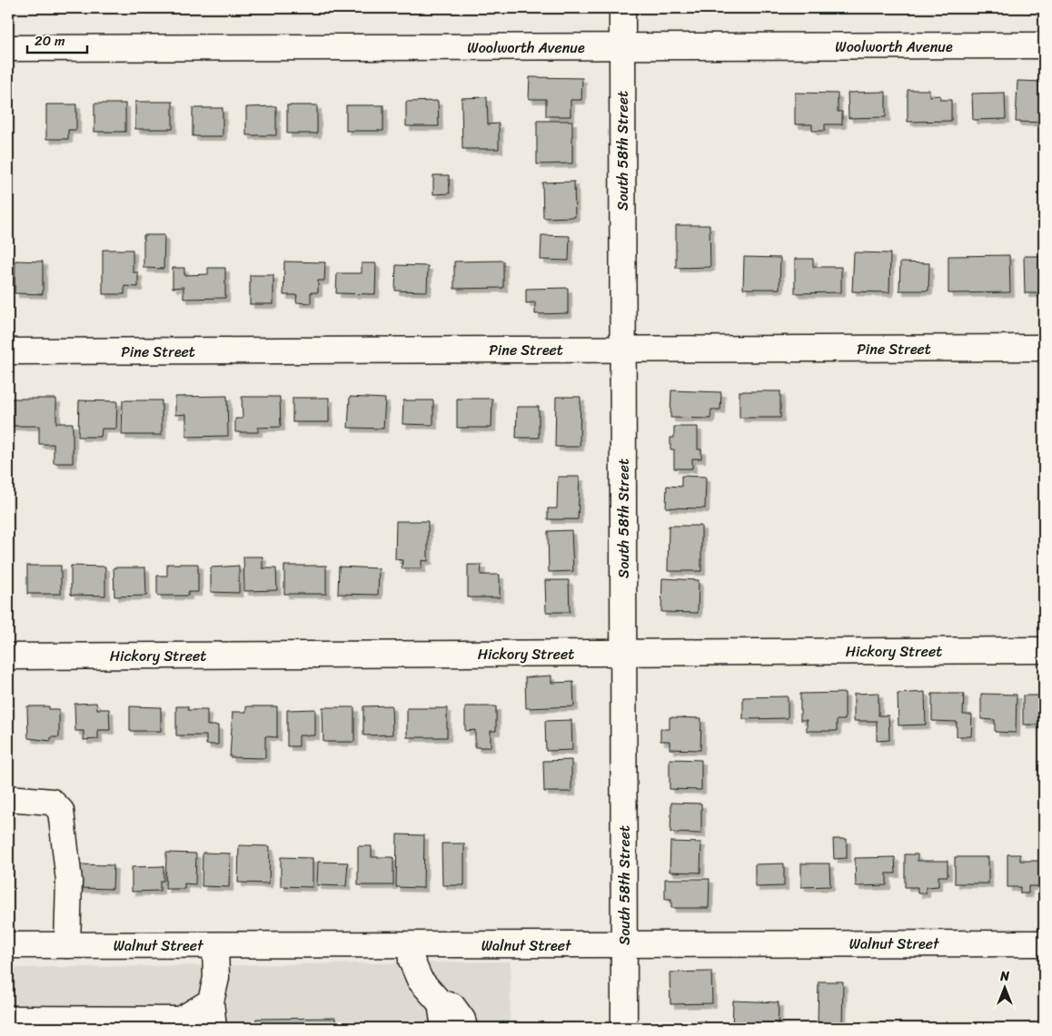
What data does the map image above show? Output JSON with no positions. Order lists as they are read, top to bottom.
{
  "streets": {
    "street": [
      "Woolworth Avenue",
      "South 58th Street",
      "Pine Street",
      "Hickory Street",
      "Walnut Street"
    ]
  },
  "crossings": [
    ["Woolworth Avenue", "South 58th Street"],
    ["South 58th Street", "Pine Street"],
    ["South 58th Street", "Hickory Street"],
    ["South 58th Street", "Walnut Street"]
  ],
  "scale_bar": "20 m",
  "north": "top"
}
